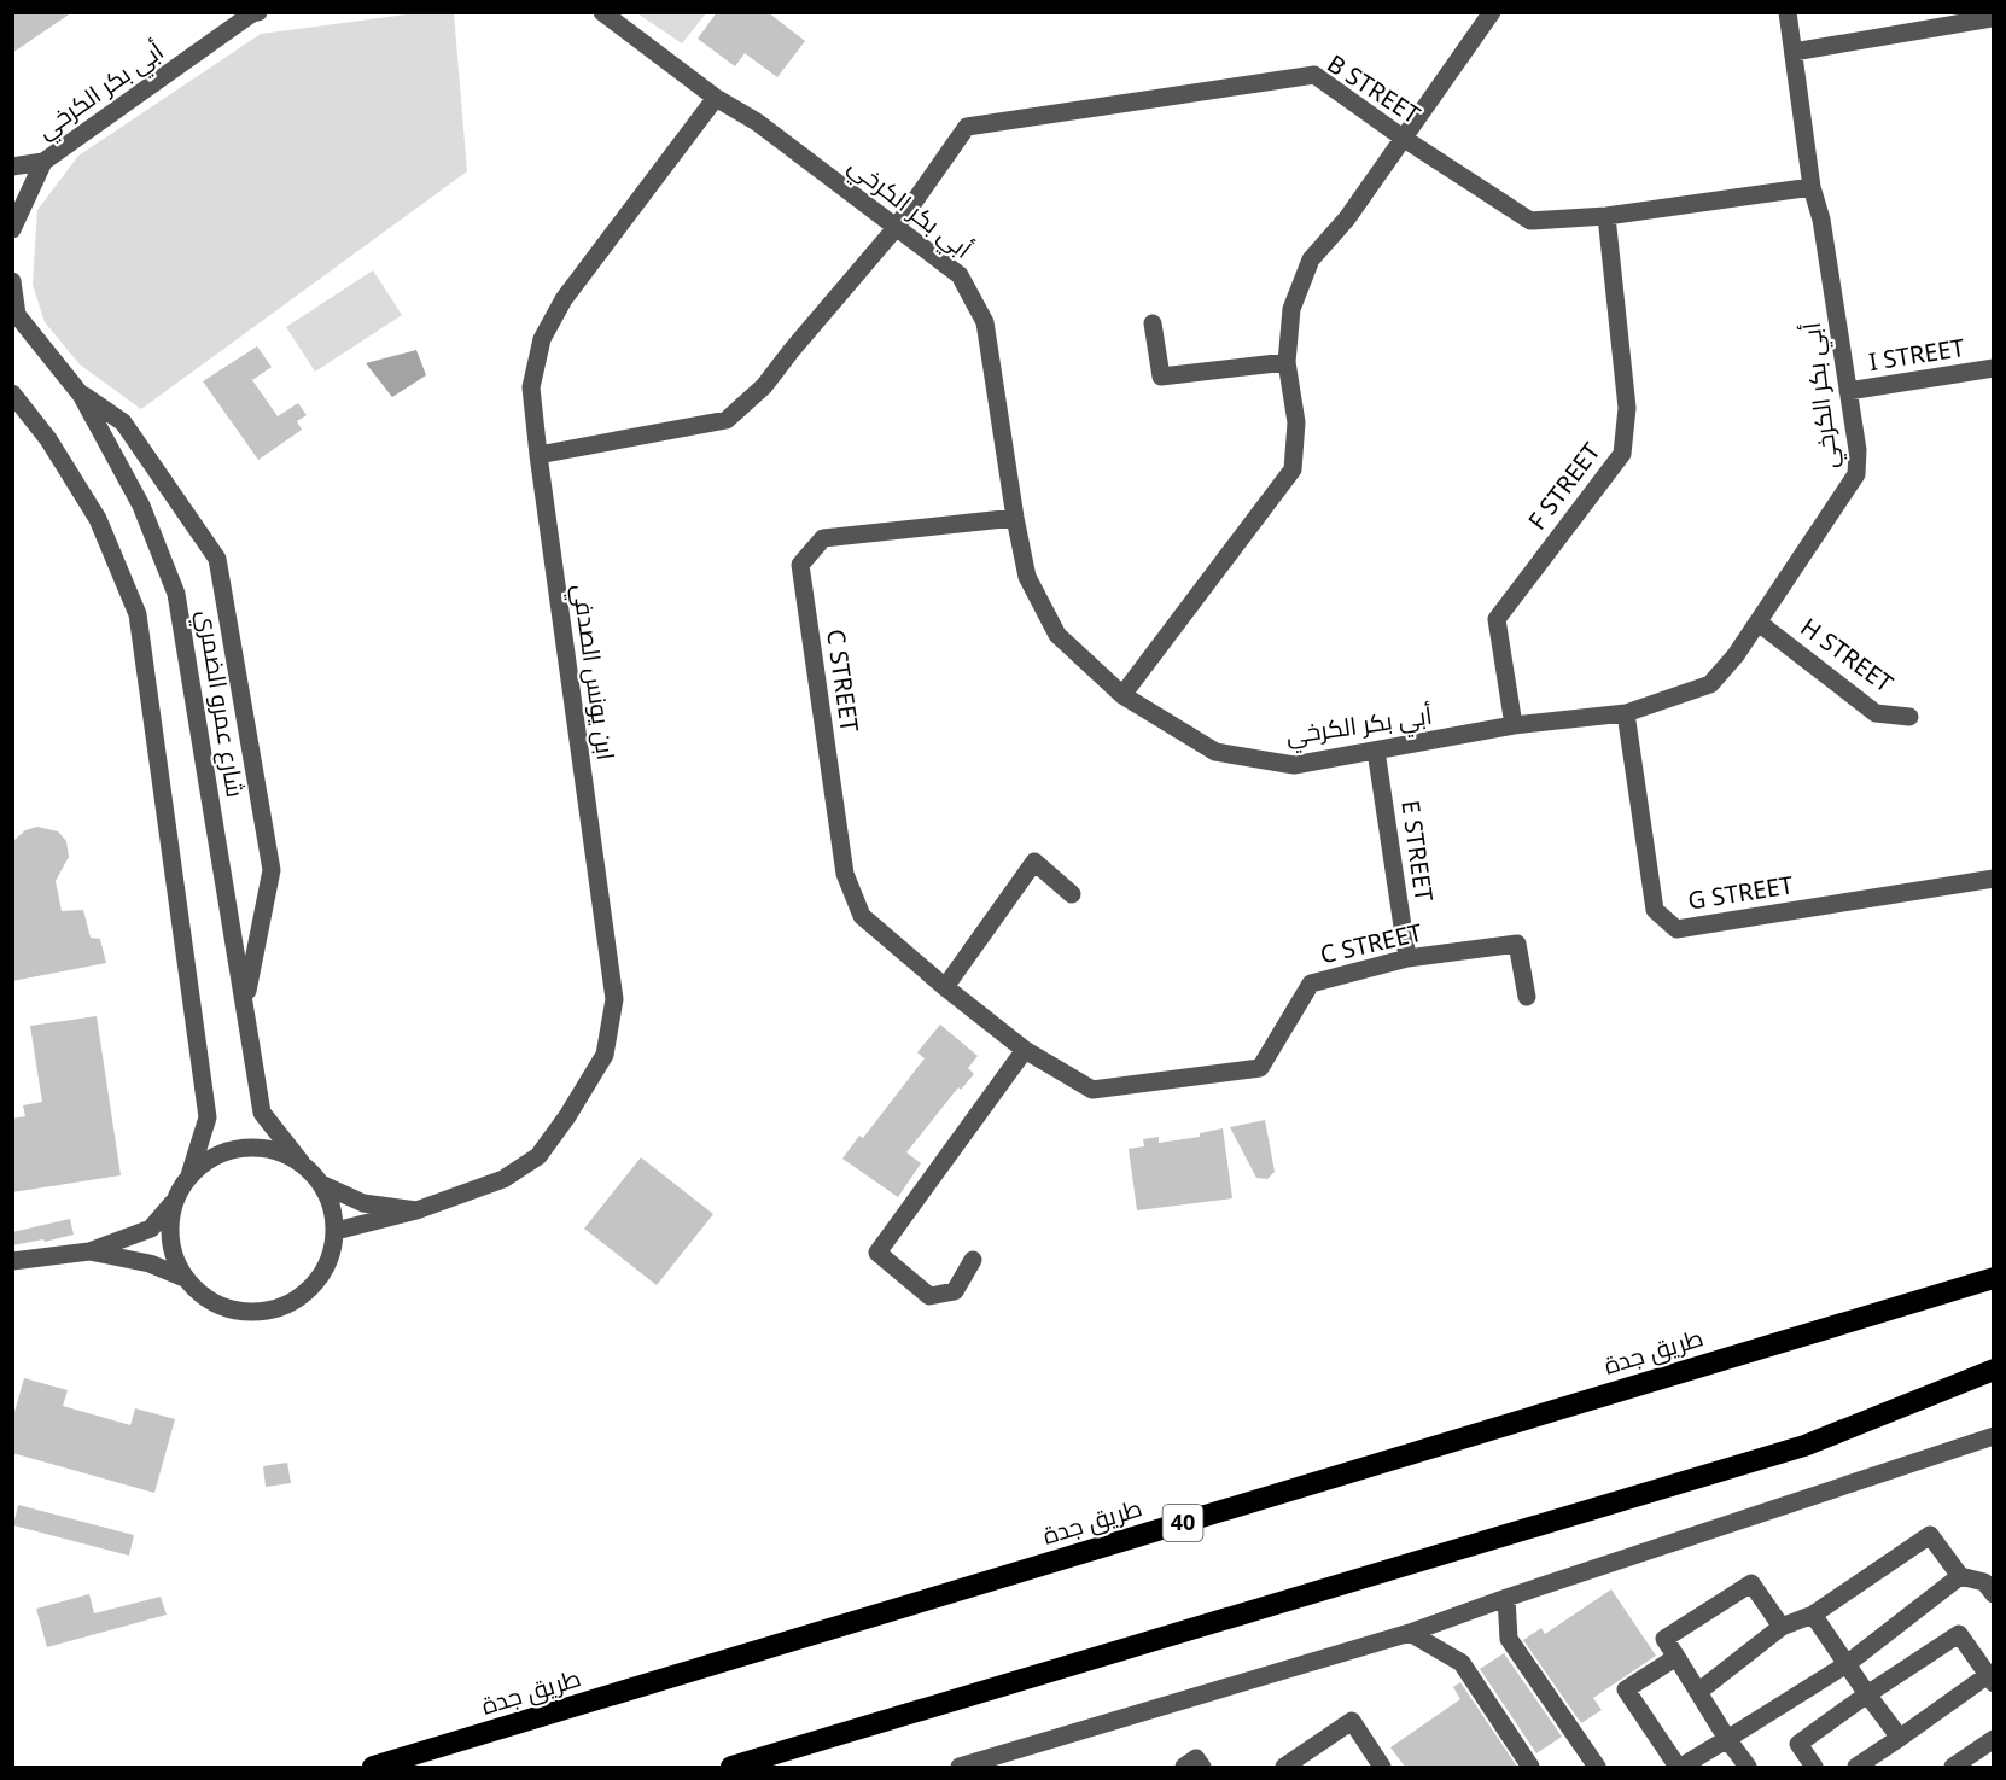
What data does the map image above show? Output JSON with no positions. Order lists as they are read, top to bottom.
{
  "streets": {
    "highway": ["طريق جدة", "40"],
    "street": [
      "B STREET",
      "أبي بكر الكرخي",
      "I STREET",
      "F STREET",
      "H STREET",
      "ابن يونس الصدفي",
      "C STREET",
      "شارع عمرو الضمري",
      "E STREET",
      "G STREET"
    ]
  },
  "crossings": [
    ["B STREET", "أبي بكر الكرخي"],
    ["B STREET", "F STREET"],
    ["B STREET", "ابن يونس الصدفي"],
    ["أبي بكر الكرخي", "I STREET"],
    ["أبي بكر الكرخي", "F STREET"],
    ["أبي بكر الكرخي", "H STREET"],
    ["أبي بكر الكرخي", "ابن يونس الصدفي"],
    ["أبي بكر الكرخي", "C STREET"],
    ["أبي بكر الكرخي", "E STREET"],
    ["أبي بكر الكرخي", "G STREET"],
    ["ابن يونس الصدفي", "شارع عمرو الضمري"],
    ["C STREET", "E STREET"]
  ]
}
